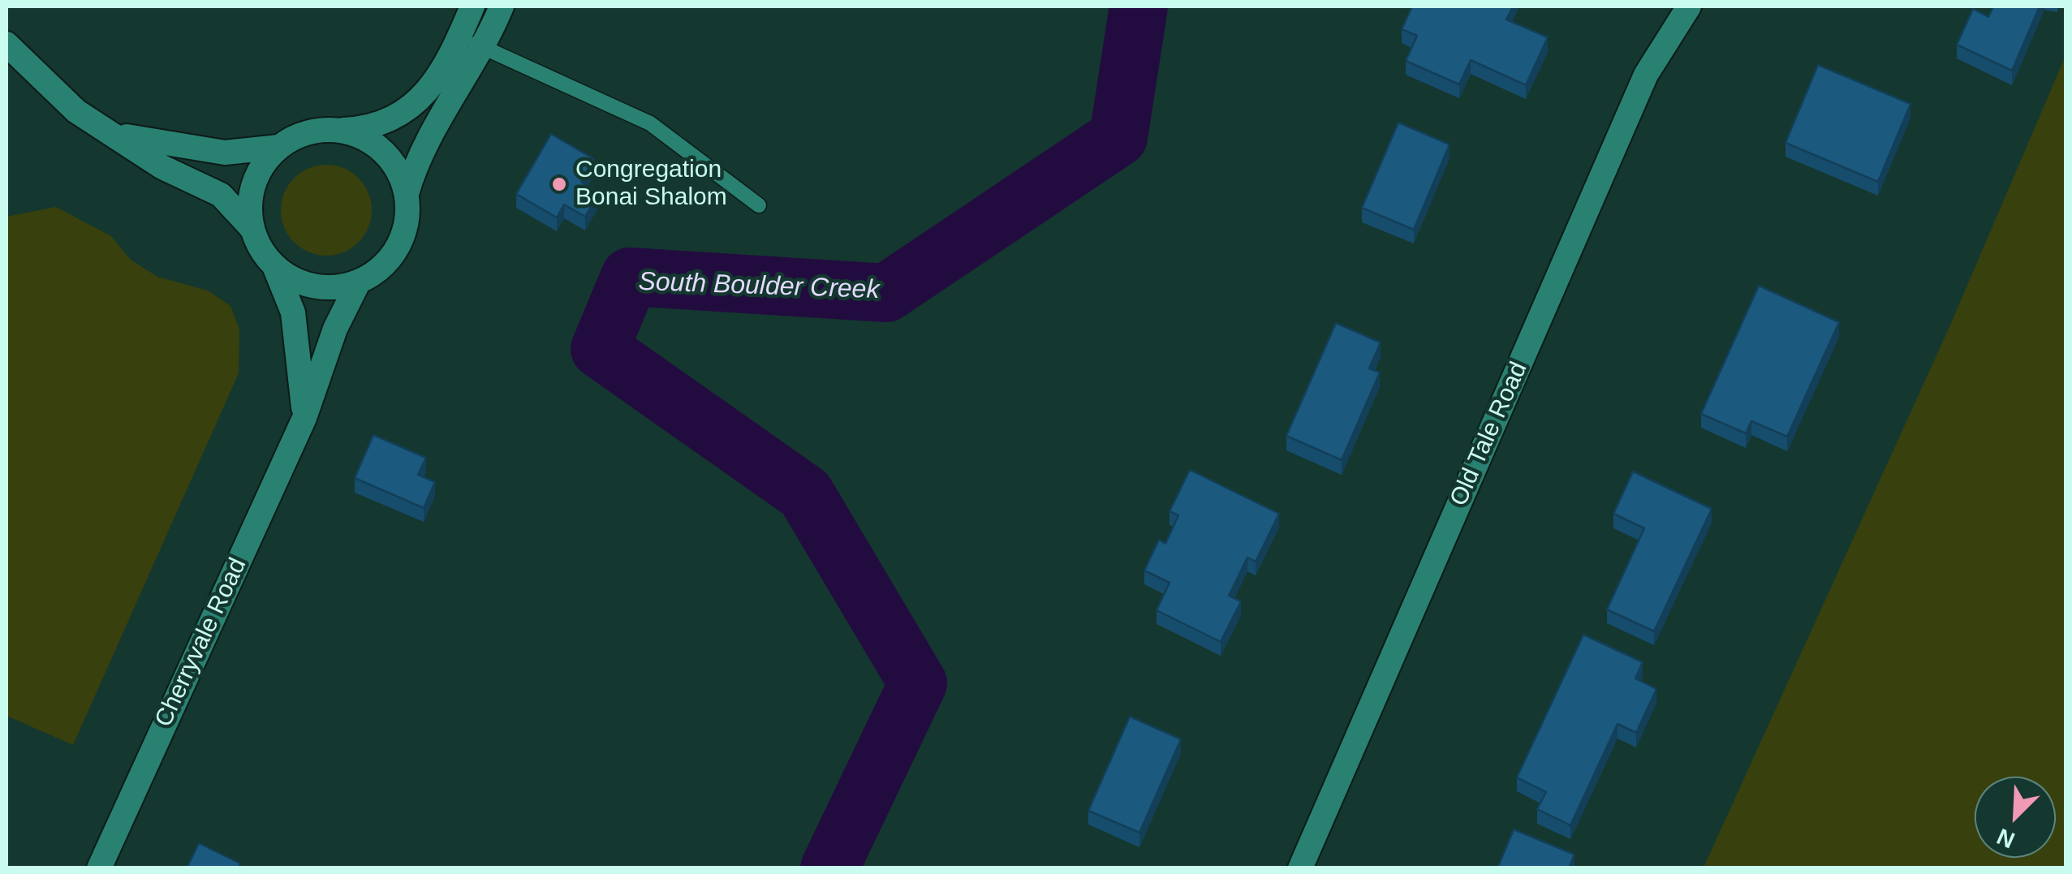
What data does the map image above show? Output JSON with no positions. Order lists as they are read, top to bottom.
{
  "streets": {
    "street": ["Old Tale Road", "Cherryvale Road"]
  },
  "water": ["South Boulder Creek"],
  "places": ["Congregation Bonai Shalom"],
  "north": "bottom left"
}
